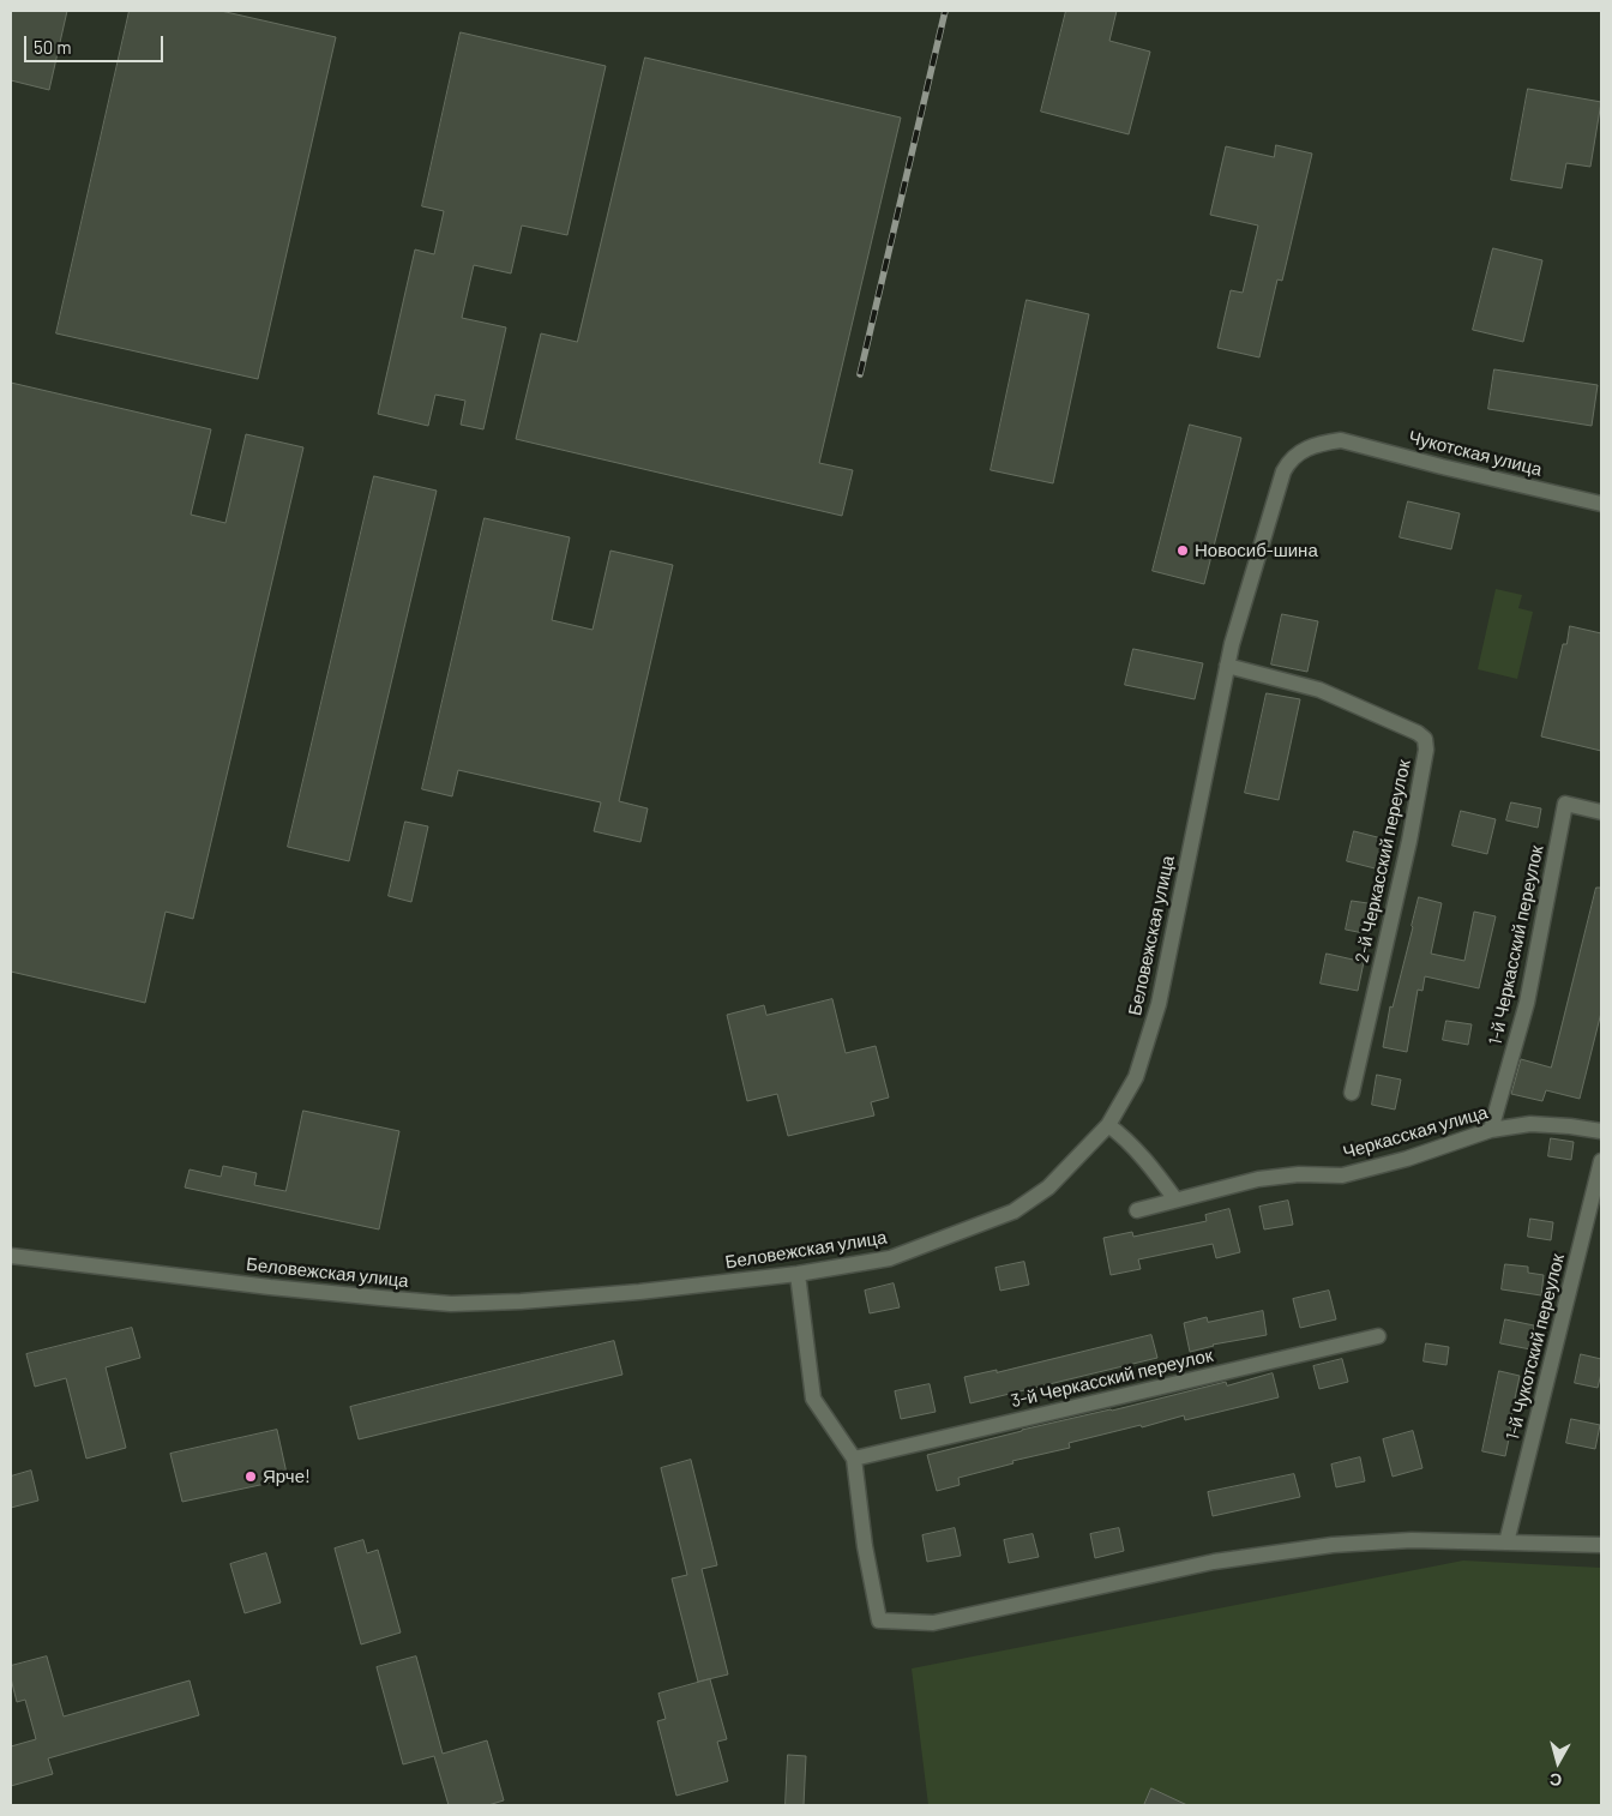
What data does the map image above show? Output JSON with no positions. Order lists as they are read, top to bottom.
{
  "streets": {
    "street": [
      "Чукотская улица",
      "2-й Черкасский переулок",
      "Беловежская улица",
      "1-й Черкасский переулок",
      "Черкасская улица",
      "1-й Чукотский переулок",
      "3-й Черкасский переулок"
    ]
  },
  "crossings": [
    ["Чукотская улица", "Беловежская улица"],
    ["2-й Черкасский переулок", "Беловежская улица"],
    ["1-й Черкасский переулок", "Черкасская улица"]
  ],
  "places": ["Новосиб-шина", "Ярче!"],
  "scale_bar": "50 m",
  "north": "bottom"
}
